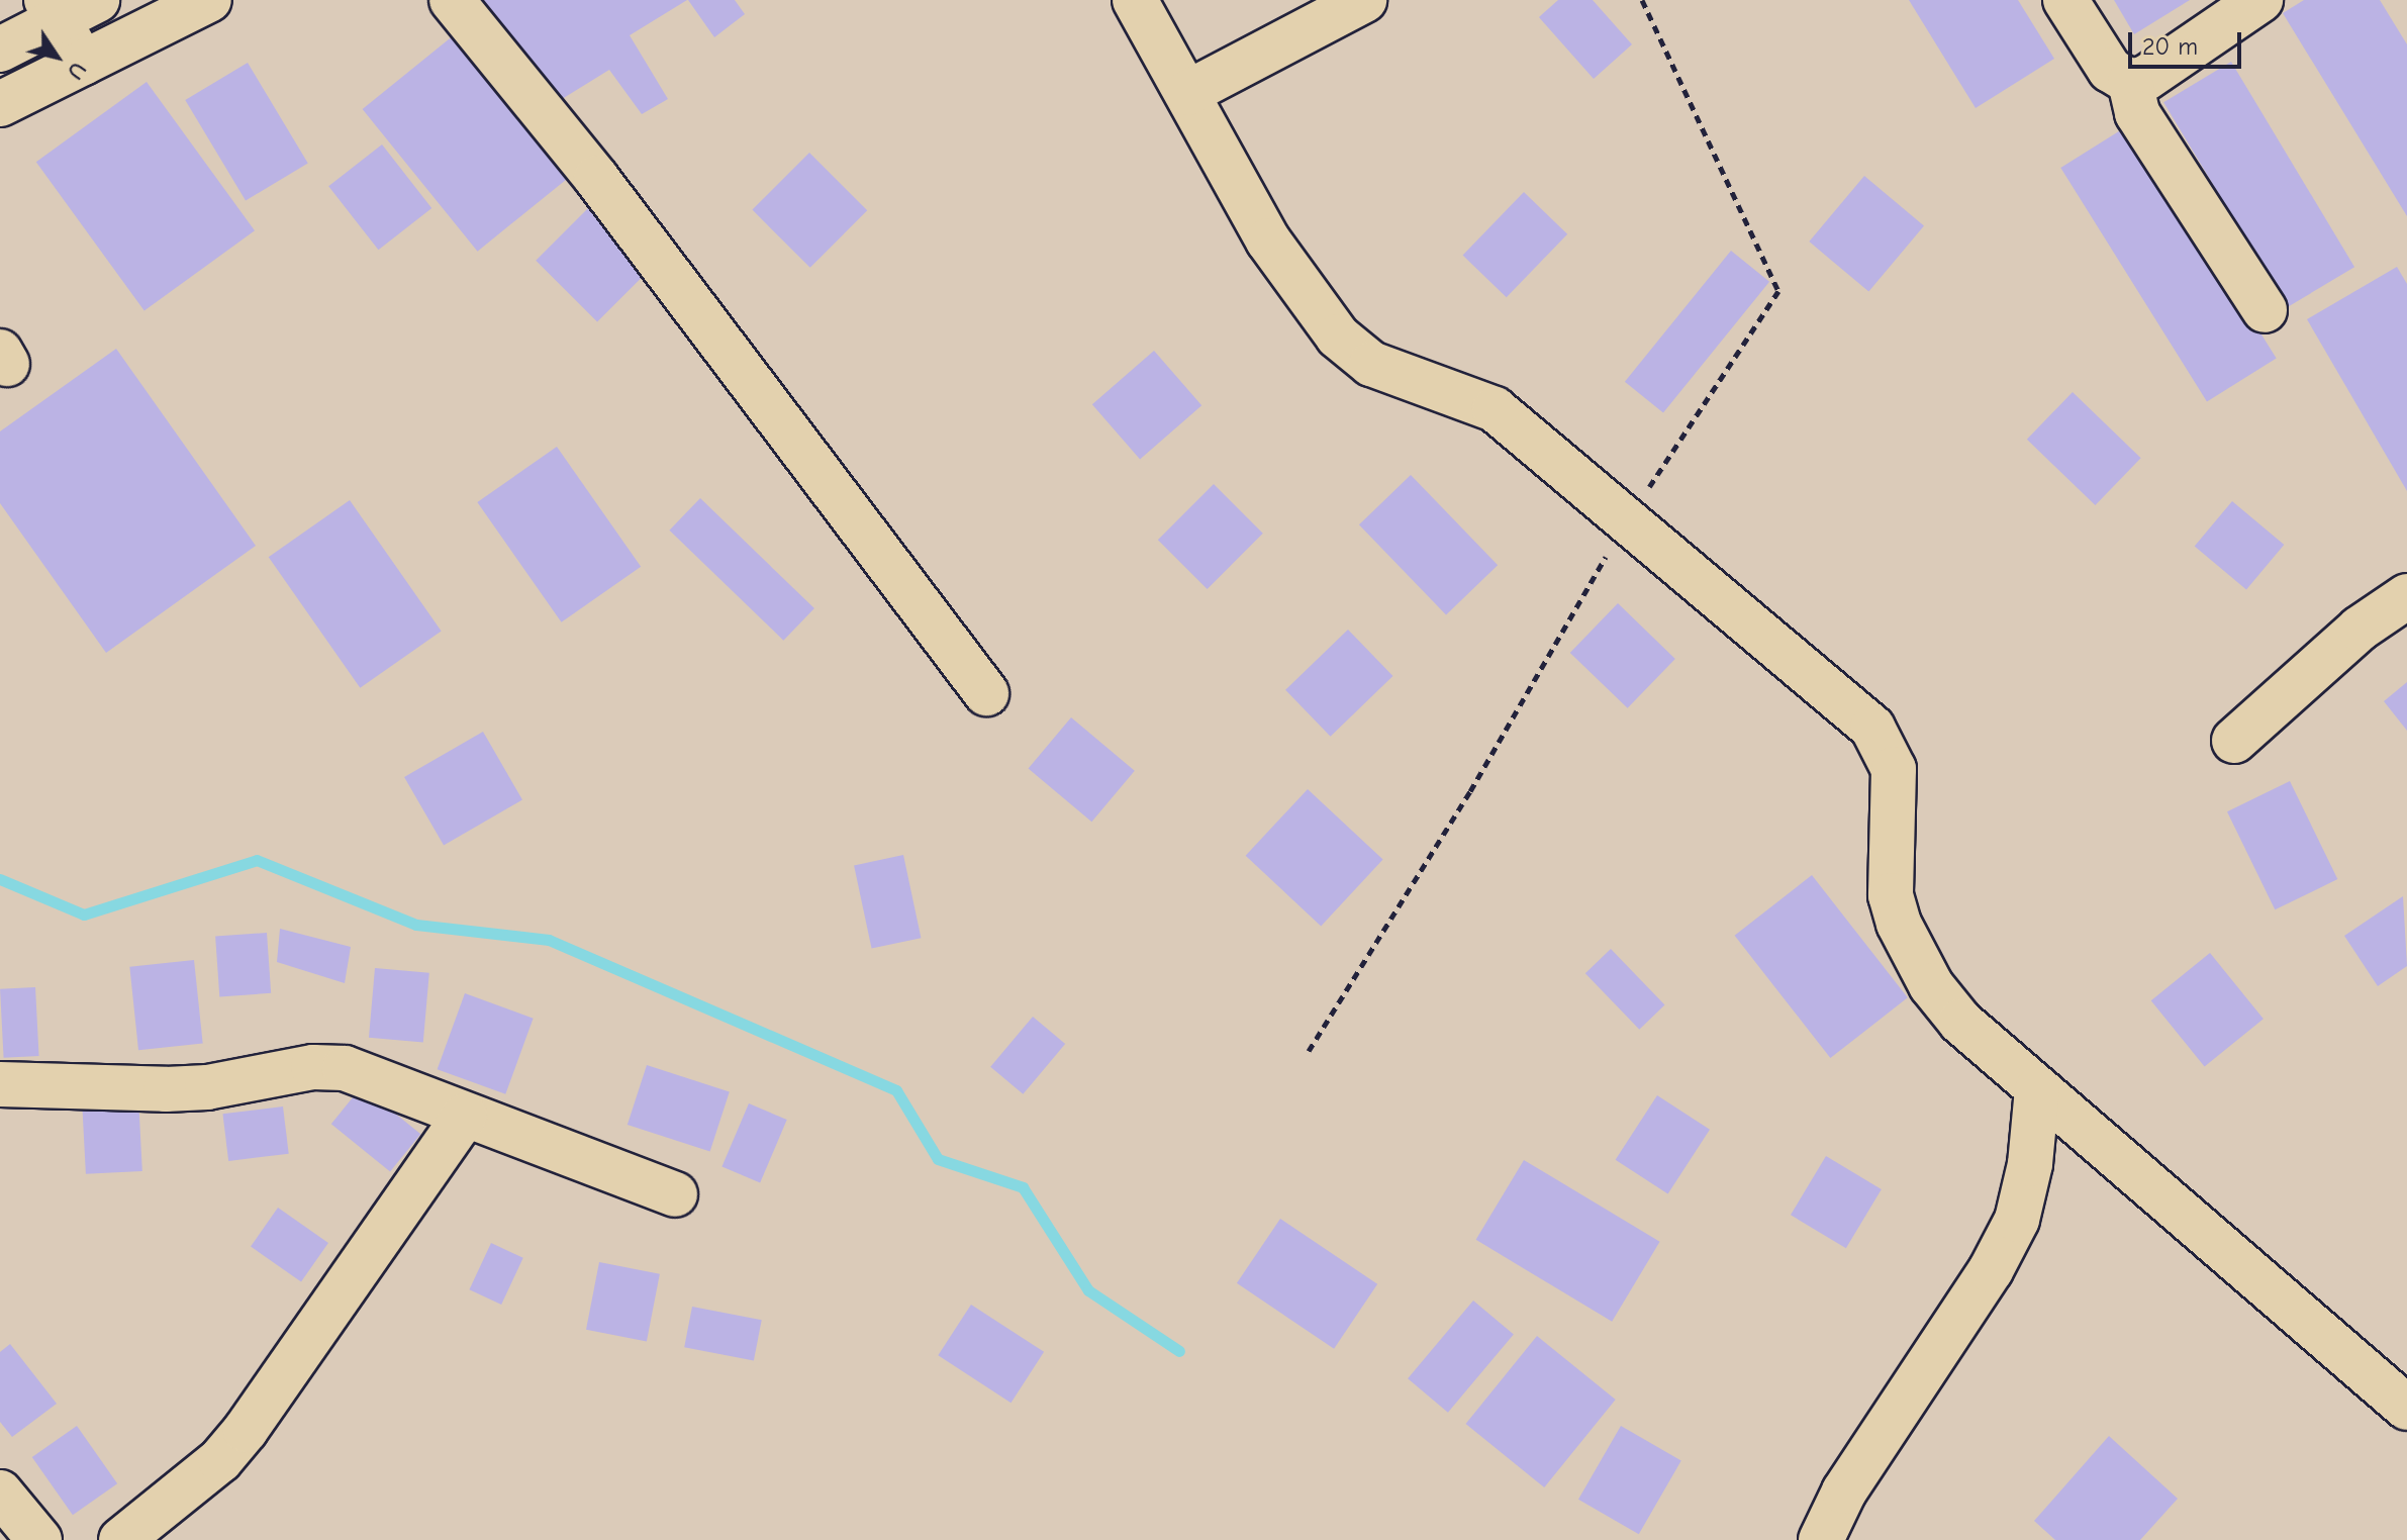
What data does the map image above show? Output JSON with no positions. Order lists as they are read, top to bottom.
{
  "scale_bar": "20 m",
  "north": "bottom right"
}
